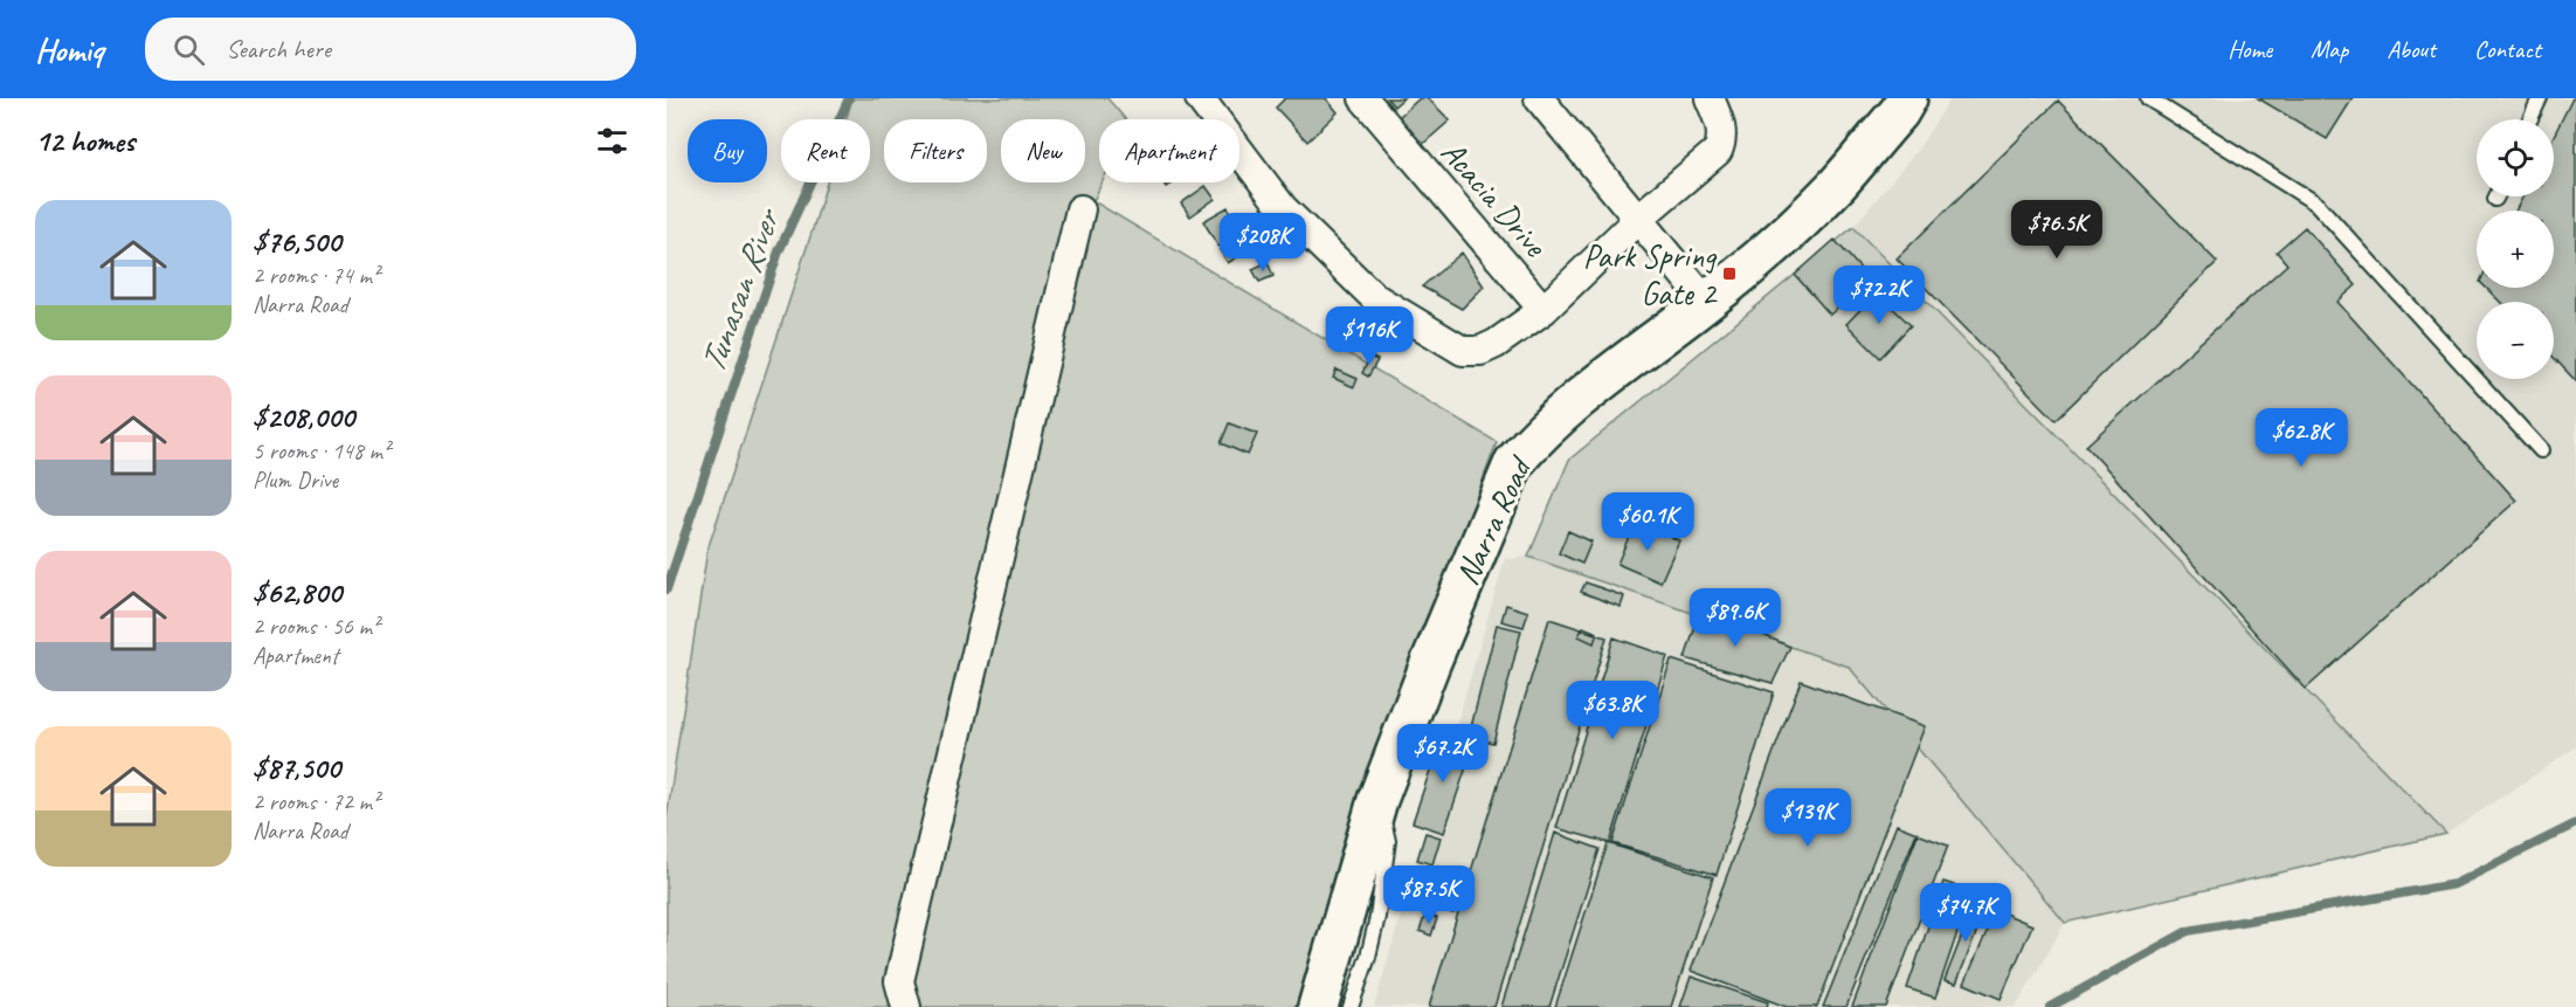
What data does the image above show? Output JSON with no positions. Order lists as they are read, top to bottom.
{
  "streets": {
    "street": ["Acacia Drive", "Narra Road"]
  },
  "water": ["Tunasan River"],
  "places": {
    "transit": ["Park Spring Gate 2"]
  },
  "page": {
    "header": "Homiq",
    "search": "Search here",
    "nav": [
      "Home",
      "Map",
      "About",
      "Contact"
    ],
    "heading": "12 homes",
    "map_buttons": ["+", "−"],
    "chip": [
      "Buy",
      "Rent",
      "Filters",
      "New",
      "Apartment"
    ],
    "list": [
      {
        "name": "$76,500",
        "note": "2 rooms · 74 m² · Narra Road"
      },
      {
        "name": "$208,000",
        "note": "5 rooms · 148 m² · Plum Drive"
      },
      {
        "name": "$62,800",
        "note": "2 rooms · 56 m² · Apartment"
      },
      {
        "name": "$87,500",
        "note": "2 rooms · 72 m² · Narra Road"
      }
    ],
    "price": [
      "$76.5K",
      "$208K",
      "$72.2K",
      "$116K",
      "$62.8K",
      "$60.1K",
      "$89.6K",
      "$63.8K",
      "$67.2K",
      "$139K",
      "$87.5K",
      "$74.7K"
    ]
  }
}
